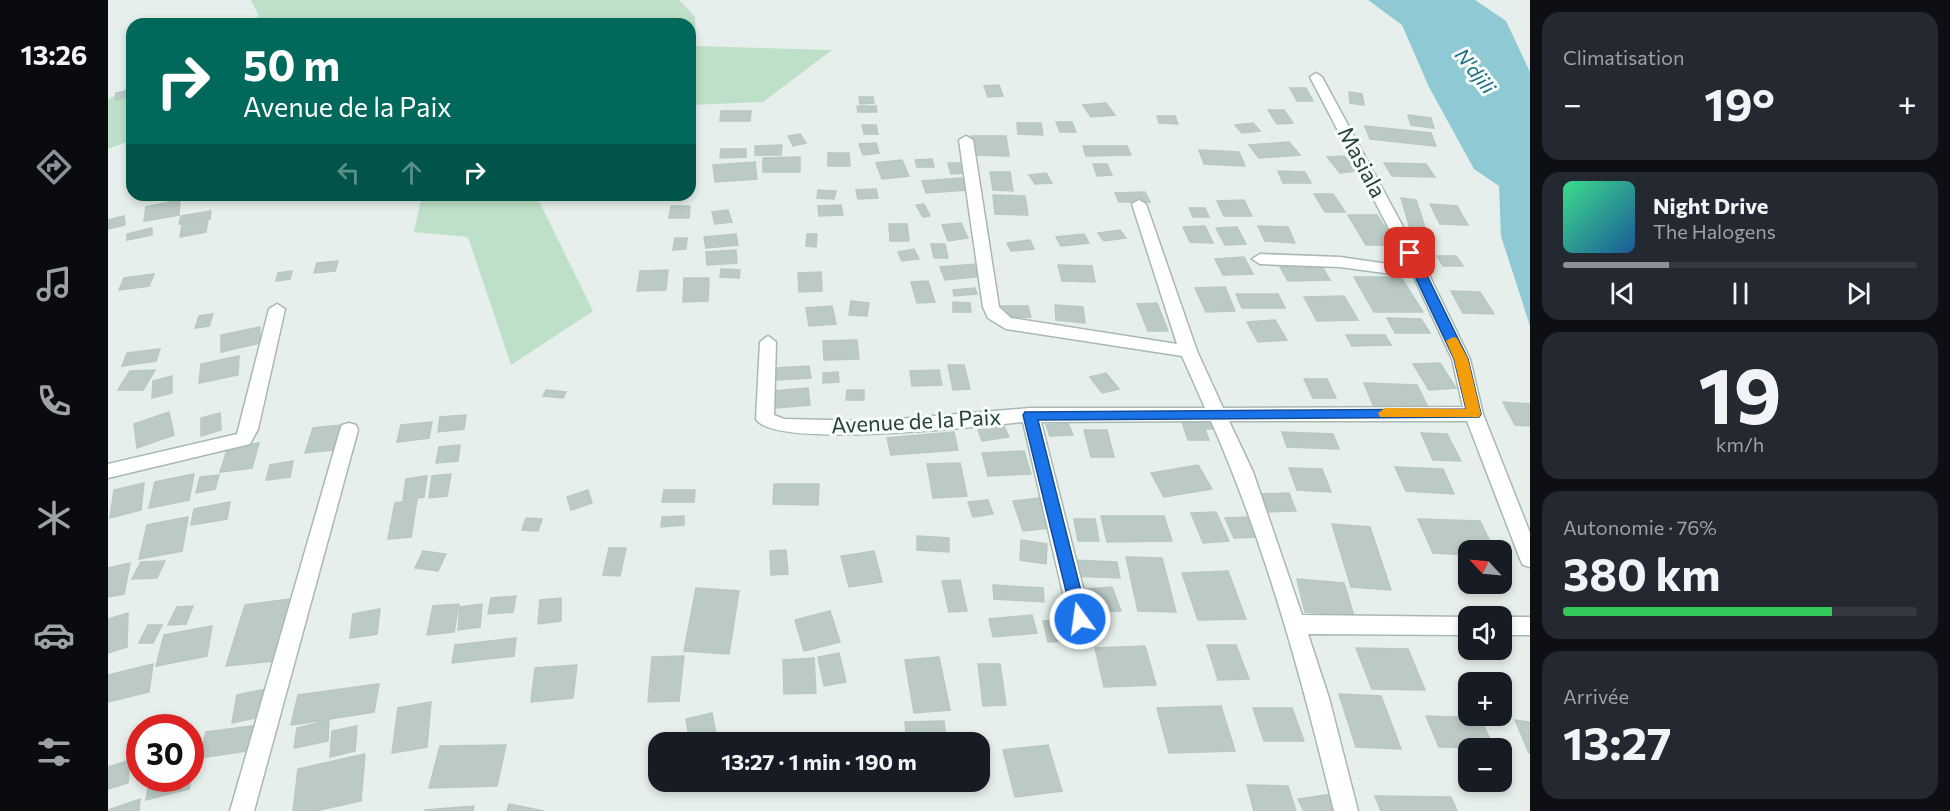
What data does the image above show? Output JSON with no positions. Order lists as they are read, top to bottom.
{
  "streets": {
    "street": ["Masiala", "Avenue de la Paix"]
  },
  "crossings": [
    ["Masiala", "Avenue de la Paix"]
  ],
  "water": ["N'djili"],
  "north": "top left",
  "page": {
    "tabs": "13:26",
    "tile": [
      "Climatisation",
      ["19", "km/h"],
      ["Autonomie · 76%", "380 km"],
      ["Arrivée", "13:27"]
    ],
    "turn": ["50 m", "Avenue de la Paix"],
    "heat": ["−", "19°", "+"],
    "song": ["Night Drive", "The Halogens"],
    "map_buttons": ["+", "−"],
    "limit": "30",
    "trip": "13:27 · 1 min · 190 m"
  }
}
